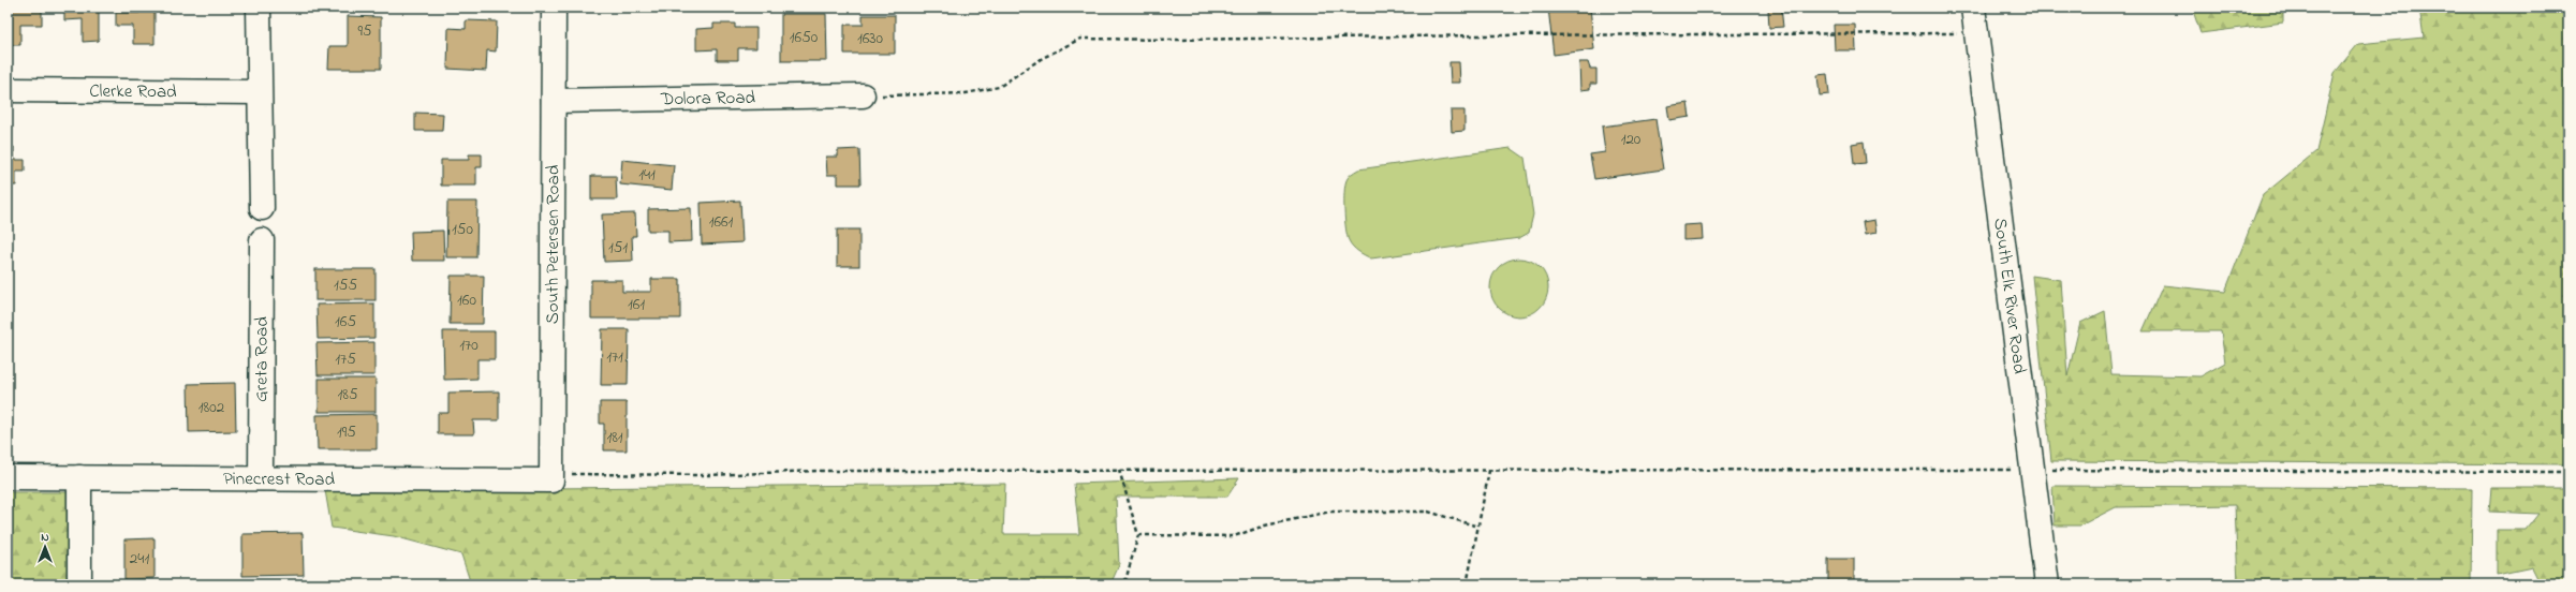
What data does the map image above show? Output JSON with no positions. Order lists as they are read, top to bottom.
{
  "streets": {
    "street": [
      "Clerke Road",
      "Dolora Road",
      "South Petersen Road",
      "South Elk River Road",
      "Greta Road",
      "Pinecrest Road"
    ]
  },
  "crossings": [
    ["Dolora Road", "South Petersen Road"],
    ["South Petersen Road", "Pinecrest Road"],
    ["Greta Road", "Pinecrest Road"]
  ],
  "house_numbers": [
    "95",
    "1650",
    "1630",
    "120",
    "141",
    "1661",
    "150",
    "151",
    "155",
    "160",
    "161",
    "165",
    "170",
    "171",
    "175",
    "185",
    "1802",
    "195",
    "181",
    "241"
  ],
  "north": "top"
}
